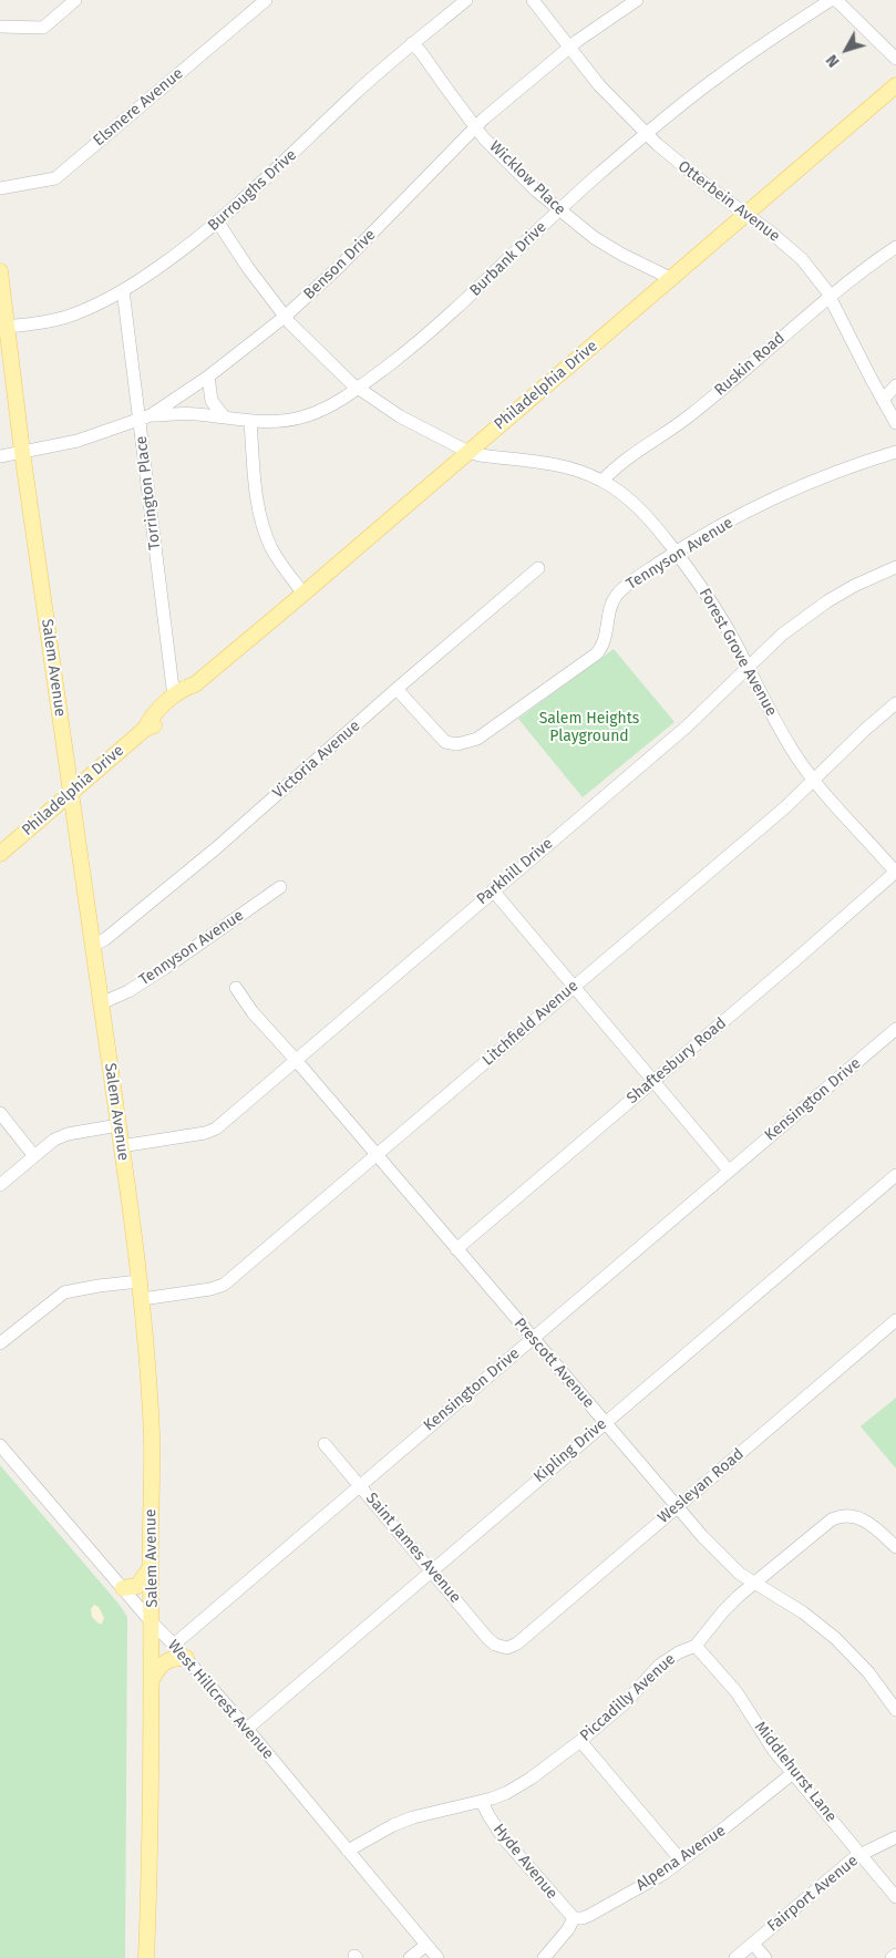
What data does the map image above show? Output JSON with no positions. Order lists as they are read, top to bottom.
{
  "streets": {
    "main road": ["Philadelphia Drive", "Salem Avenue"],
    "street": [
      "Elsmere Avenue",
      "Wicklow Place",
      "Burroughs Drive",
      "Otterbein Avenue",
      "Burbank Drive",
      "Benson Drive",
      "Ruskin Road",
      "Torrington Place",
      "Tennyson Avenue",
      "Forest Grove Avenue",
      "Victoria Avenue",
      "Parkhill Drive",
      "Litchfield Avenue",
      "Shaftesbury Road",
      "Kensington Drive",
      "Prescott Avenue",
      "Kipling Drive",
      "Wesleyan Road",
      "Saint James Avenue",
      "Piccadilly Avenue",
      "West Hillcrest Avenue",
      "Middlehurst Lane",
      "Alpena Avenue",
      "Hyde Avenue",
      "Fairport Avenue"
    ]
  },
  "crossings": [
    ["Wicklow Place", "Burroughs Drive"],
    ["Wicklow Place", "Burbank Drive"],
    ["Wicklow Place", "Benson Drive"],
    ["Wicklow Place", "Philadelphia Drive"],
    ["Burroughs Drive", "Torrington Place"],
    ["Burroughs Drive", "Forest Grove Avenue"],
    ["Burroughs Drive", "Salem Avenue"],
    ["Otterbein Avenue", "Burbank Drive"],
    ["Otterbein Avenue", "Benson Drive"],
    ["Otterbein Avenue", "Ruskin Road"],
    ["Otterbein Avenue", "Philadelphia Drive"],
    ["Burbank Drive", "Benson Drive"],
    ["Burbank Drive", "Torrington Place"],
    ["Burbank Drive", "Forest Grove Avenue"],
    ["Benson Drive", "Torrington Place"],
    ["Benson Drive", "Forest Grove Avenue"],
    ["Benson Drive", "Salem Avenue"],
    ["Ruskin Road", "Forest Grove Avenue"],
    ["Philadelphia Drive", "Torrington Place"],
    ["Philadelphia Drive", "Forest Grove Avenue"],
    ["Philadelphia Drive", "Salem Avenue"],
    ["Tennyson Avenue", "Forest Grove Avenue"],
    ["Tennyson Avenue", "Salem Avenue"],
    ["Tennyson Avenue", "Victoria Avenue"],
    ["Forest Grove Avenue", "Parkhill Drive"],
    ["Forest Grove Avenue", "Litchfield Avenue"],
    ["Forest Grove Avenue", "Shaftesbury Road"],
    ["Salem Avenue", "Victoria Avenue"],
    ["Salem Avenue", "Parkhill Drive"],
    ["Salem Avenue", "Litchfield Avenue"],
    ["Salem Avenue", "West Hillcrest Avenue"],
    ["Parkhill Drive", "Prescott Avenue"],
    ["Litchfield Avenue", "Prescott Avenue"],
    ["Shaftesbury Road", "Prescott Avenue"],
    ["Kensington Drive", "Prescott Avenue"],
    ["Kensington Drive", "Saint James Avenue"],
    ["Kensington Drive", "West Hillcrest Avenue"],
    ["Prescott Avenue", "Kipling Drive"],
    ["Prescott Avenue", "Wesleyan Road"],
    ["Prescott Avenue", "Piccadilly Avenue"],
    ["Kipling Drive", "Saint James Avenue"],
    ["Kipling Drive", "West Hillcrest Avenue"],
    ["Wesleyan Road", "Saint James Avenue"],
    ["Piccadilly Avenue", "West Hillcrest Avenue"],
    ["Piccadilly Avenue", "Middlehurst Lane"],
    ["Piccadilly Avenue", "Hyde Avenue"],
    ["Middlehurst Lane", "Alpena Avenue"],
    ["Middlehurst Lane", "Fairport Avenue"],
    ["Alpena Avenue", "Hyde Avenue"]
  ],
  "parks": ["Salem Heights Playground"],
  "north": "bottom left"
}
